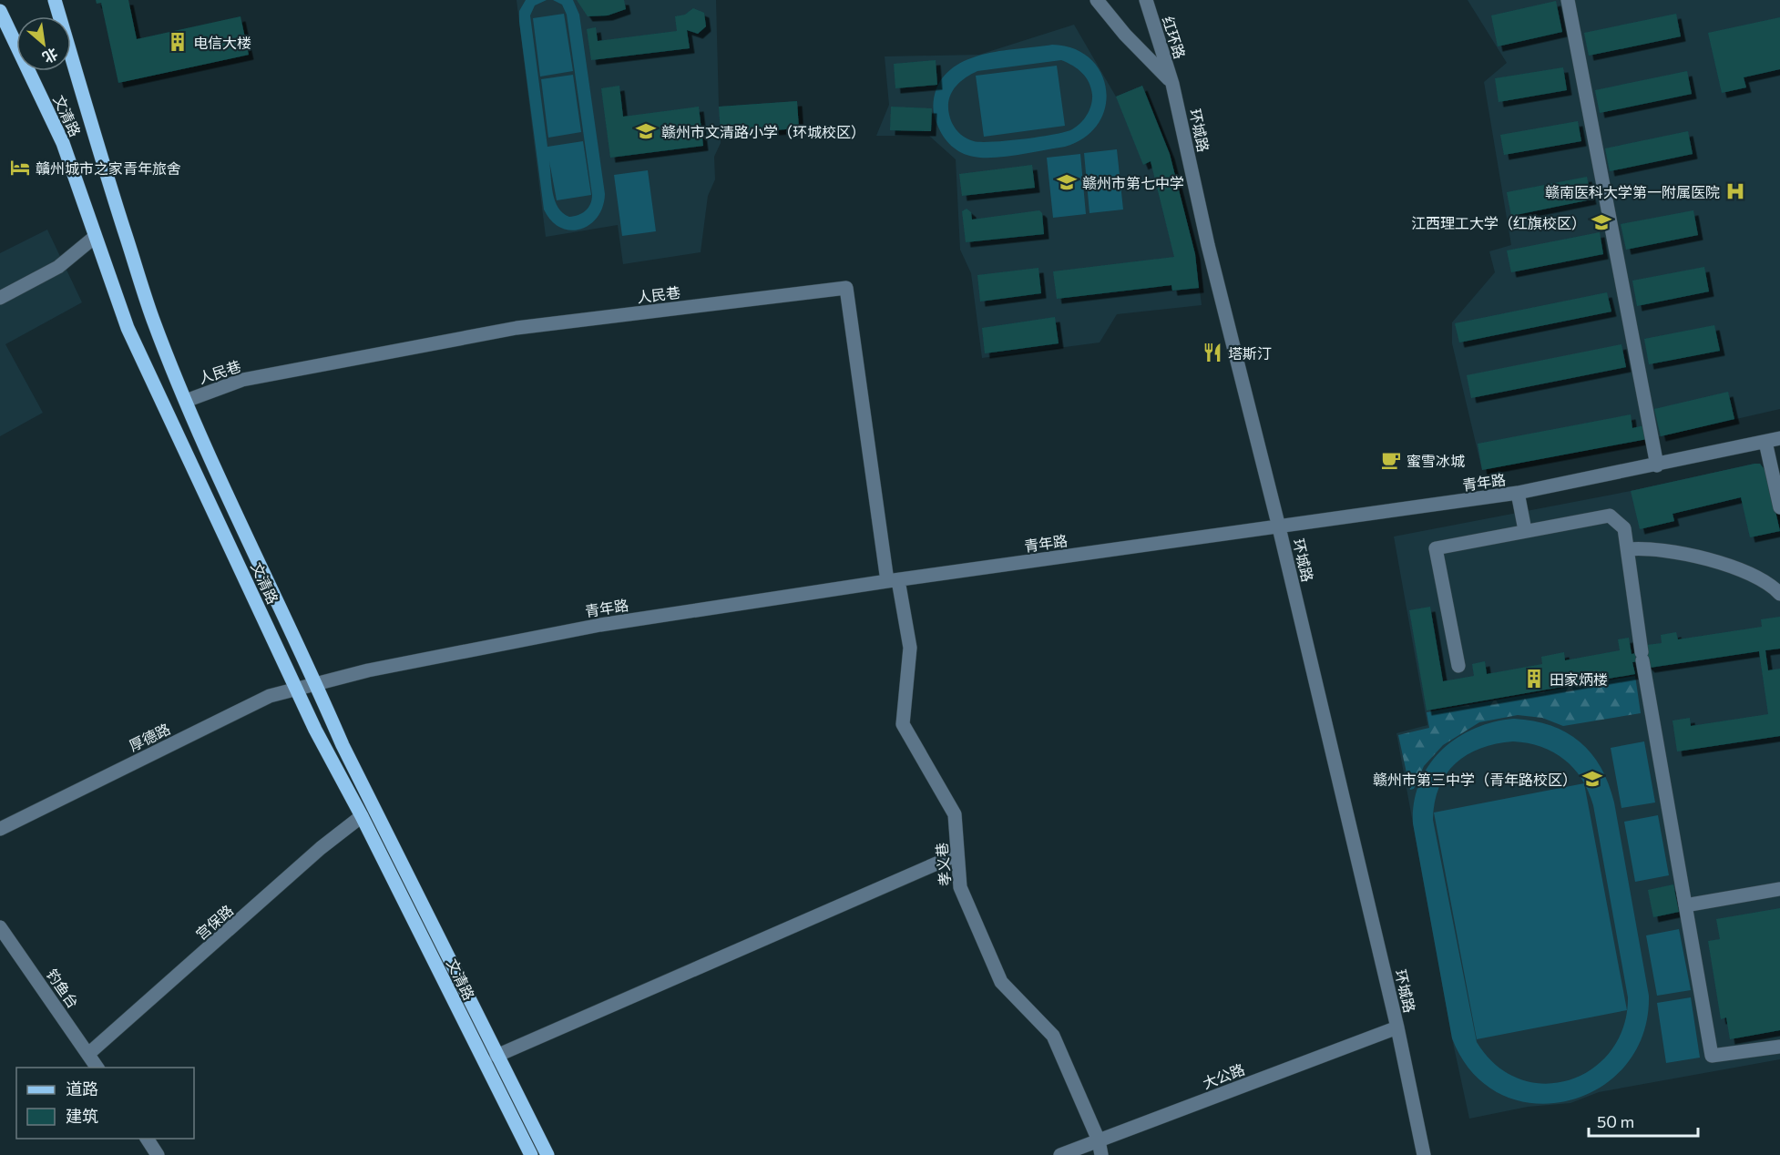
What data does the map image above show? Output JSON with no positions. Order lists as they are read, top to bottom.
{
  "streets": {
    "main road": ["文清路"],
    "street": [
      "红环路",
      "环城路",
      "人民巷",
      "青年路",
      "厚德路",
      "孝义巷",
      "宫保路",
      "钓鱼台",
      "大公路"
    ]
  },
  "crossings": [
    ["红环路", "环城路"],
    ["文清路", "人民巷"],
    ["文清路", "青年路"],
    ["文清路", "厚德路"],
    ["文清路", "宫保路"],
    ["环城路", "青年路"],
    ["环城路", "大公路"],
    ["人民巷", "青年路"],
    ["人民巷", "孝义巷"],
    ["青年路", "厚德路"],
    ["青年路", "孝义巷"],
    ["孝义巷", "大公路"],
    ["宫保路", "钓鱼台"]
  ],
  "places": {
    "building": ["电信大楼", "田家炳楼"],
    "school or university": [
      "赣州市文清路小学（环城校区）",
      "赣州市第七中学",
      "江西理工大学（红旗校区）",
      "赣州市第三中学（青年路校区）"
    ],
    "hotel": ["贛州城市之家青年旅舍"],
    "hospital": ["赣南医科大学第一附属医院"],
    "restaurant": ["塔斯汀"],
    "cafe": ["蜜雪冰城"]
  },
  "legend": ["道路", "建筑"],
  "scale_bar": "50 m",
  "north": "bottom right"
}
